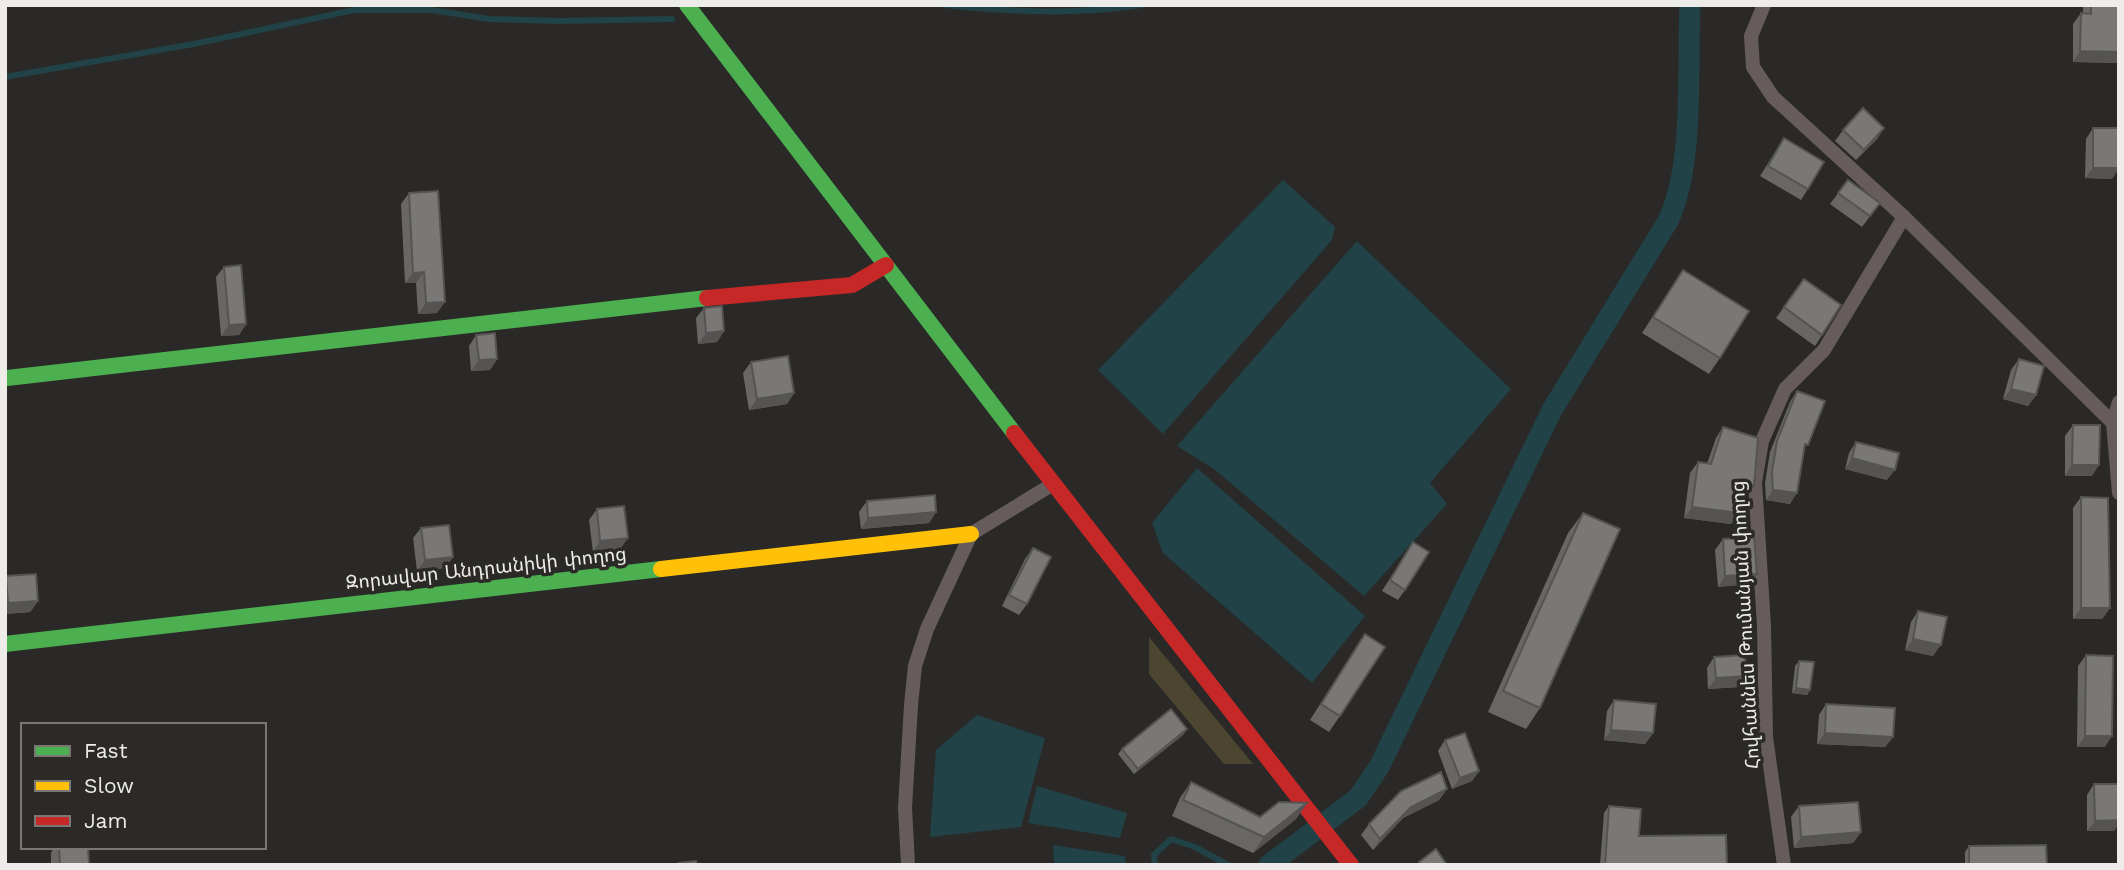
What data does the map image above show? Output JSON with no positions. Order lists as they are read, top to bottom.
{
  "streets": {
    "street": ["Զորավար Անդրանիկի փողոց", "Հովհաննես Թումանյան փողոց"]
  },
  "legend": ["Fast", "Slow", "Jam"]
}
